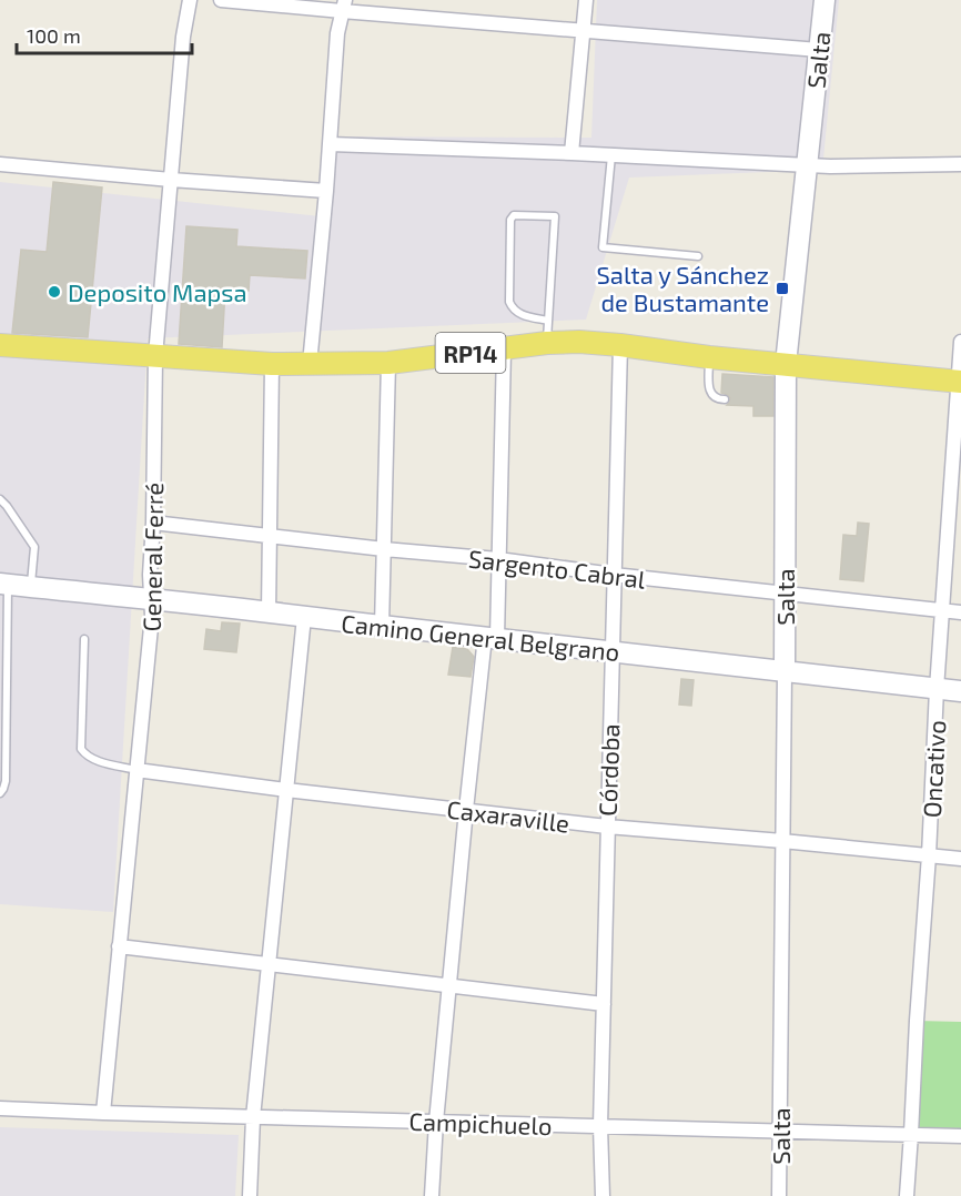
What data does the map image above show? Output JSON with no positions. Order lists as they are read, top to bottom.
{
  "streets": {
    "main road": ["RP14"],
    "street": [
      "Salta",
      "General Ferré",
      "Sargento Cabral",
      "Camino General Belgrano",
      "Oncativo",
      "Córdoba",
      "Caxaraville",
      "Campichuelo"
    ]
  },
  "crossings": [
    ["Salta", "RP14"],
    ["Salta", "Sargento Cabral"],
    ["Salta", "Camino General Belgrano"],
    ["Salta", "Caxaraville"],
    ["Salta", "Campichuelo"],
    ["RP14", "General Ferré"],
    ["RP14", "Oncativo"],
    ["RP14", "Córdoba"],
    ["General Ferré", "Sargento Cabral"],
    ["General Ferré", "Camino General Belgrano"],
    ["General Ferré", "Caxaraville"],
    ["General Ferré", "Campichuelo"],
    ["Sargento Cabral", "Oncativo"],
    ["Sargento Cabral", "Córdoba"],
    ["Camino General Belgrano", "Oncativo"],
    ["Camino General Belgrano", "Córdoba"],
    ["Oncativo", "Caxaraville"],
    ["Oncativo", "Campichuelo"],
    ["Córdoba", "Caxaraville"],
    ["Córdoba", "Campichuelo"]
  ],
  "places": {
    "transit": ["Salta y Sánchez de Bustamante"],
    "other": ["Deposito Mapsa"]
  },
  "scale_bar": "100 m"
}
